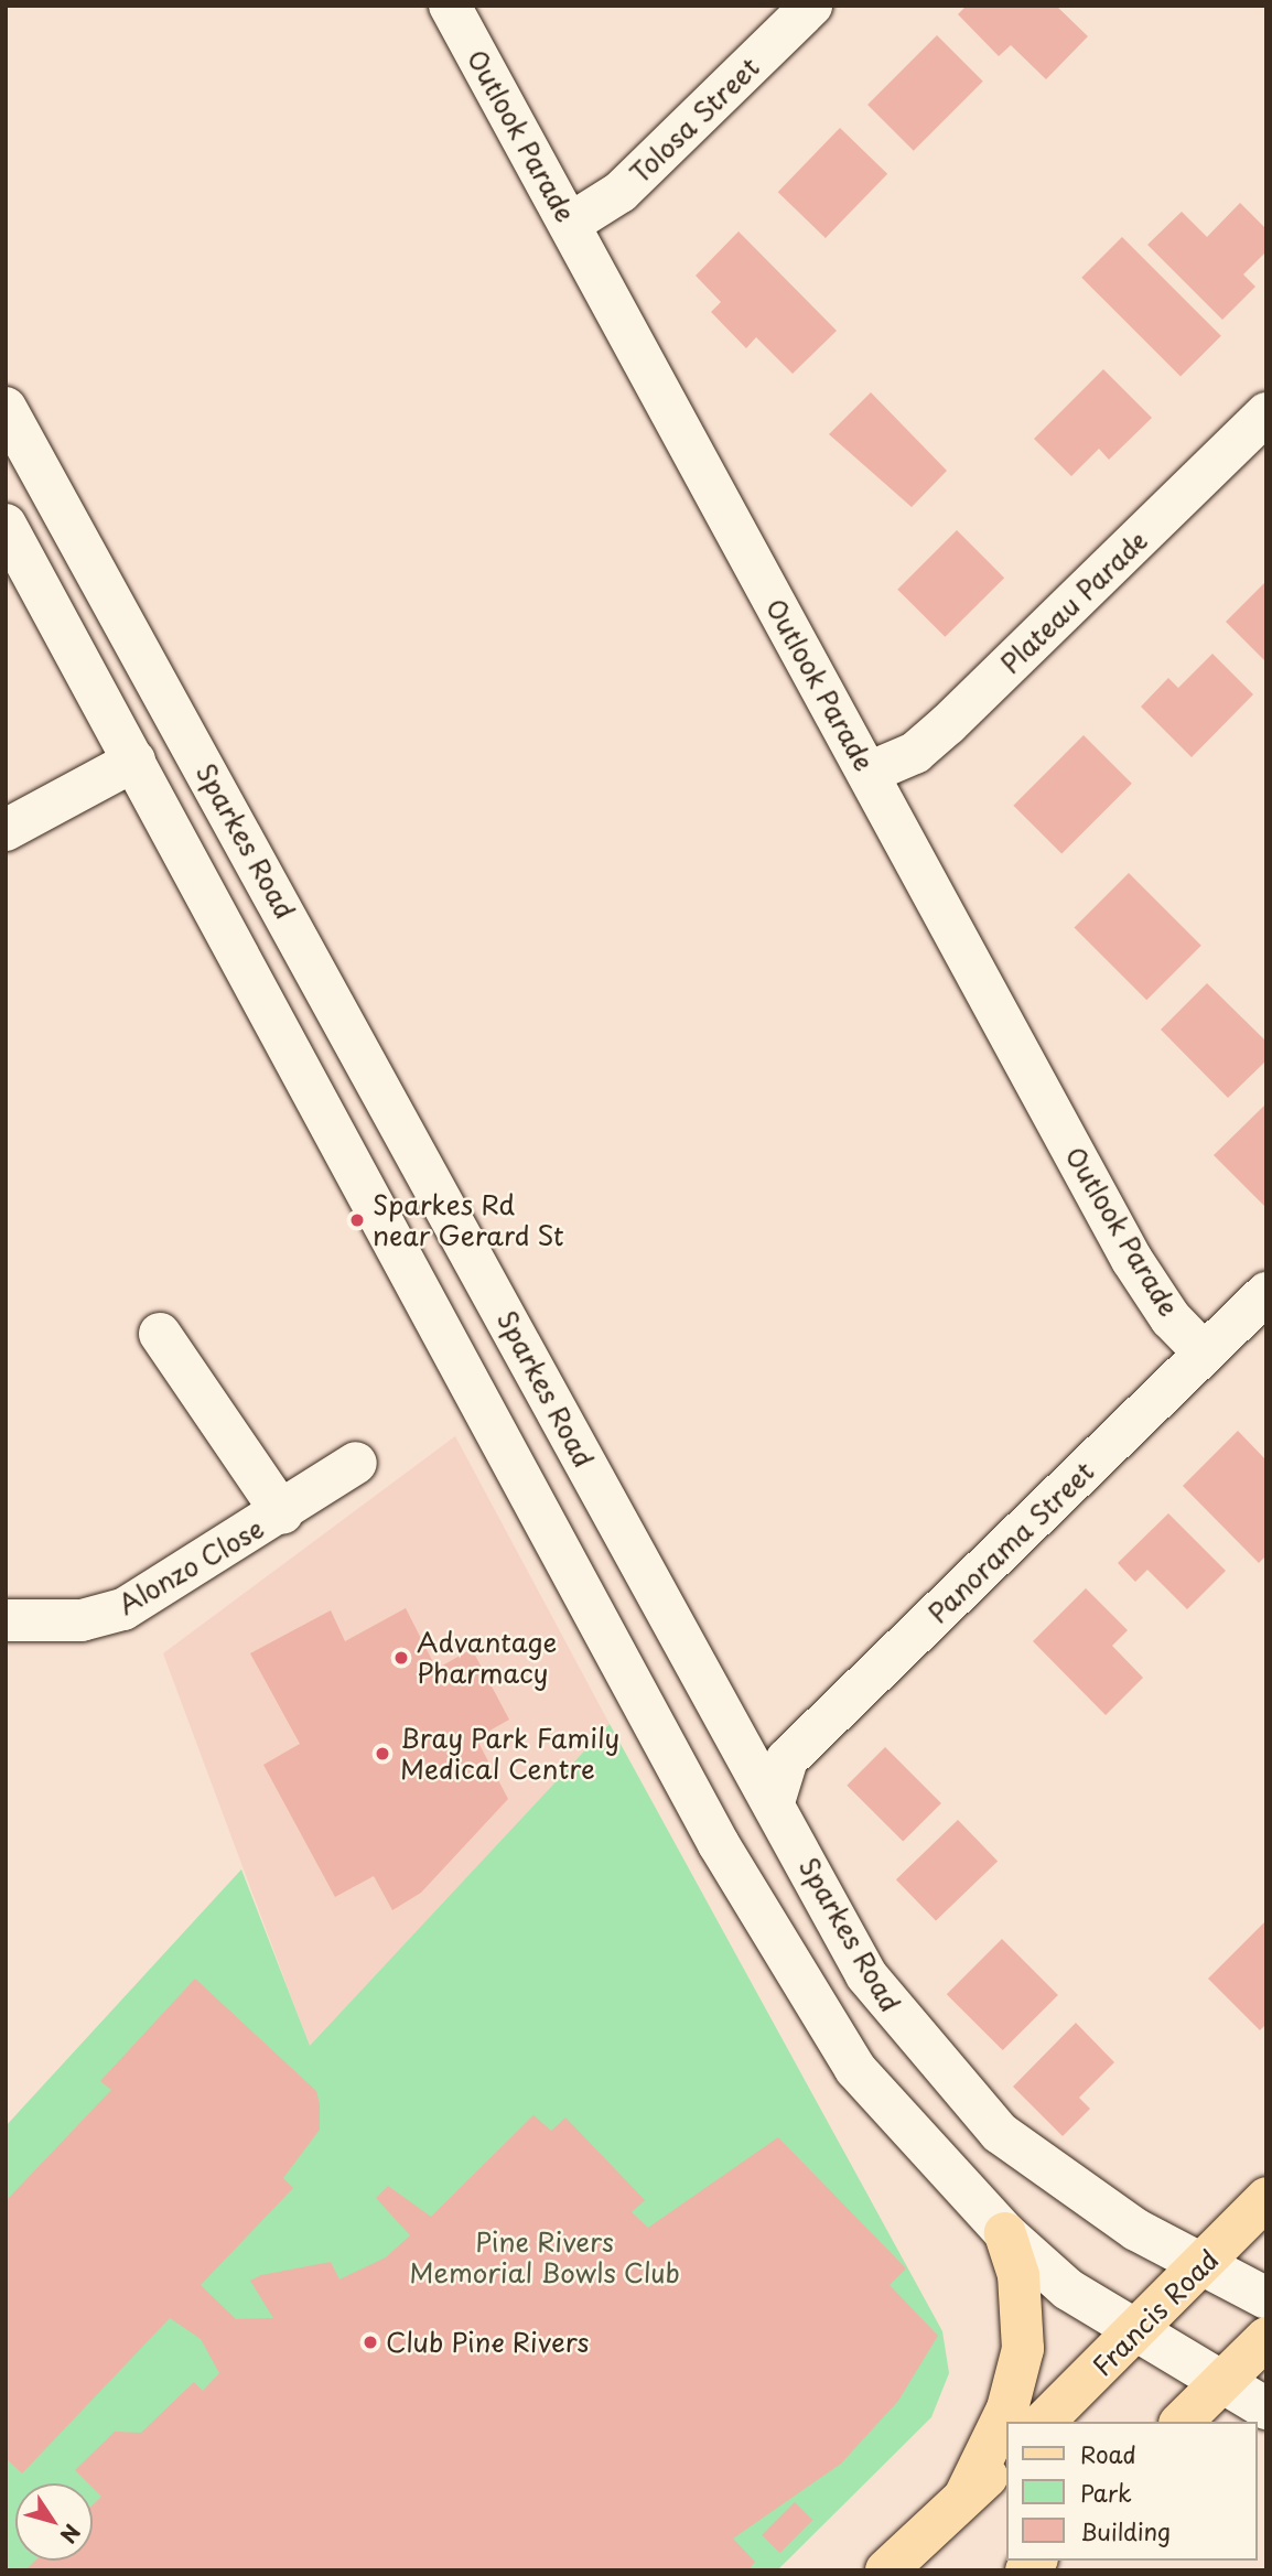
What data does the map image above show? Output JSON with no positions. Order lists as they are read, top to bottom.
{
  "streets": {
    "main road": ["Francis Road"],
    "street": [
      "Tolosa Street",
      "Outlook Parade",
      "Plateau Parade",
      "Sparkes Road",
      "Panorama Street",
      "Alonzo Close"
    ]
  },
  "crossings": [
    ["Tolosa Street", "Outlook Parade"],
    ["Outlook Parade", "Plateau Parade"],
    ["Outlook Parade", "Panorama Street"],
    ["Sparkes Road", "Panorama Street"],
    ["Sparkes Road", "Francis Road"]
  ],
  "parks": ["Pine Rivers Memorial Bowls Club"],
  "places": [
    "Sparkes Rd near Gerard St",
    "Advantage Pharmacy",
    "Bray Park Family Medical Centre",
    "Club Pine Rivers"
  ],
  "legend": ["Road", "Park", "Building"],
  "north": "bottom right"
}
